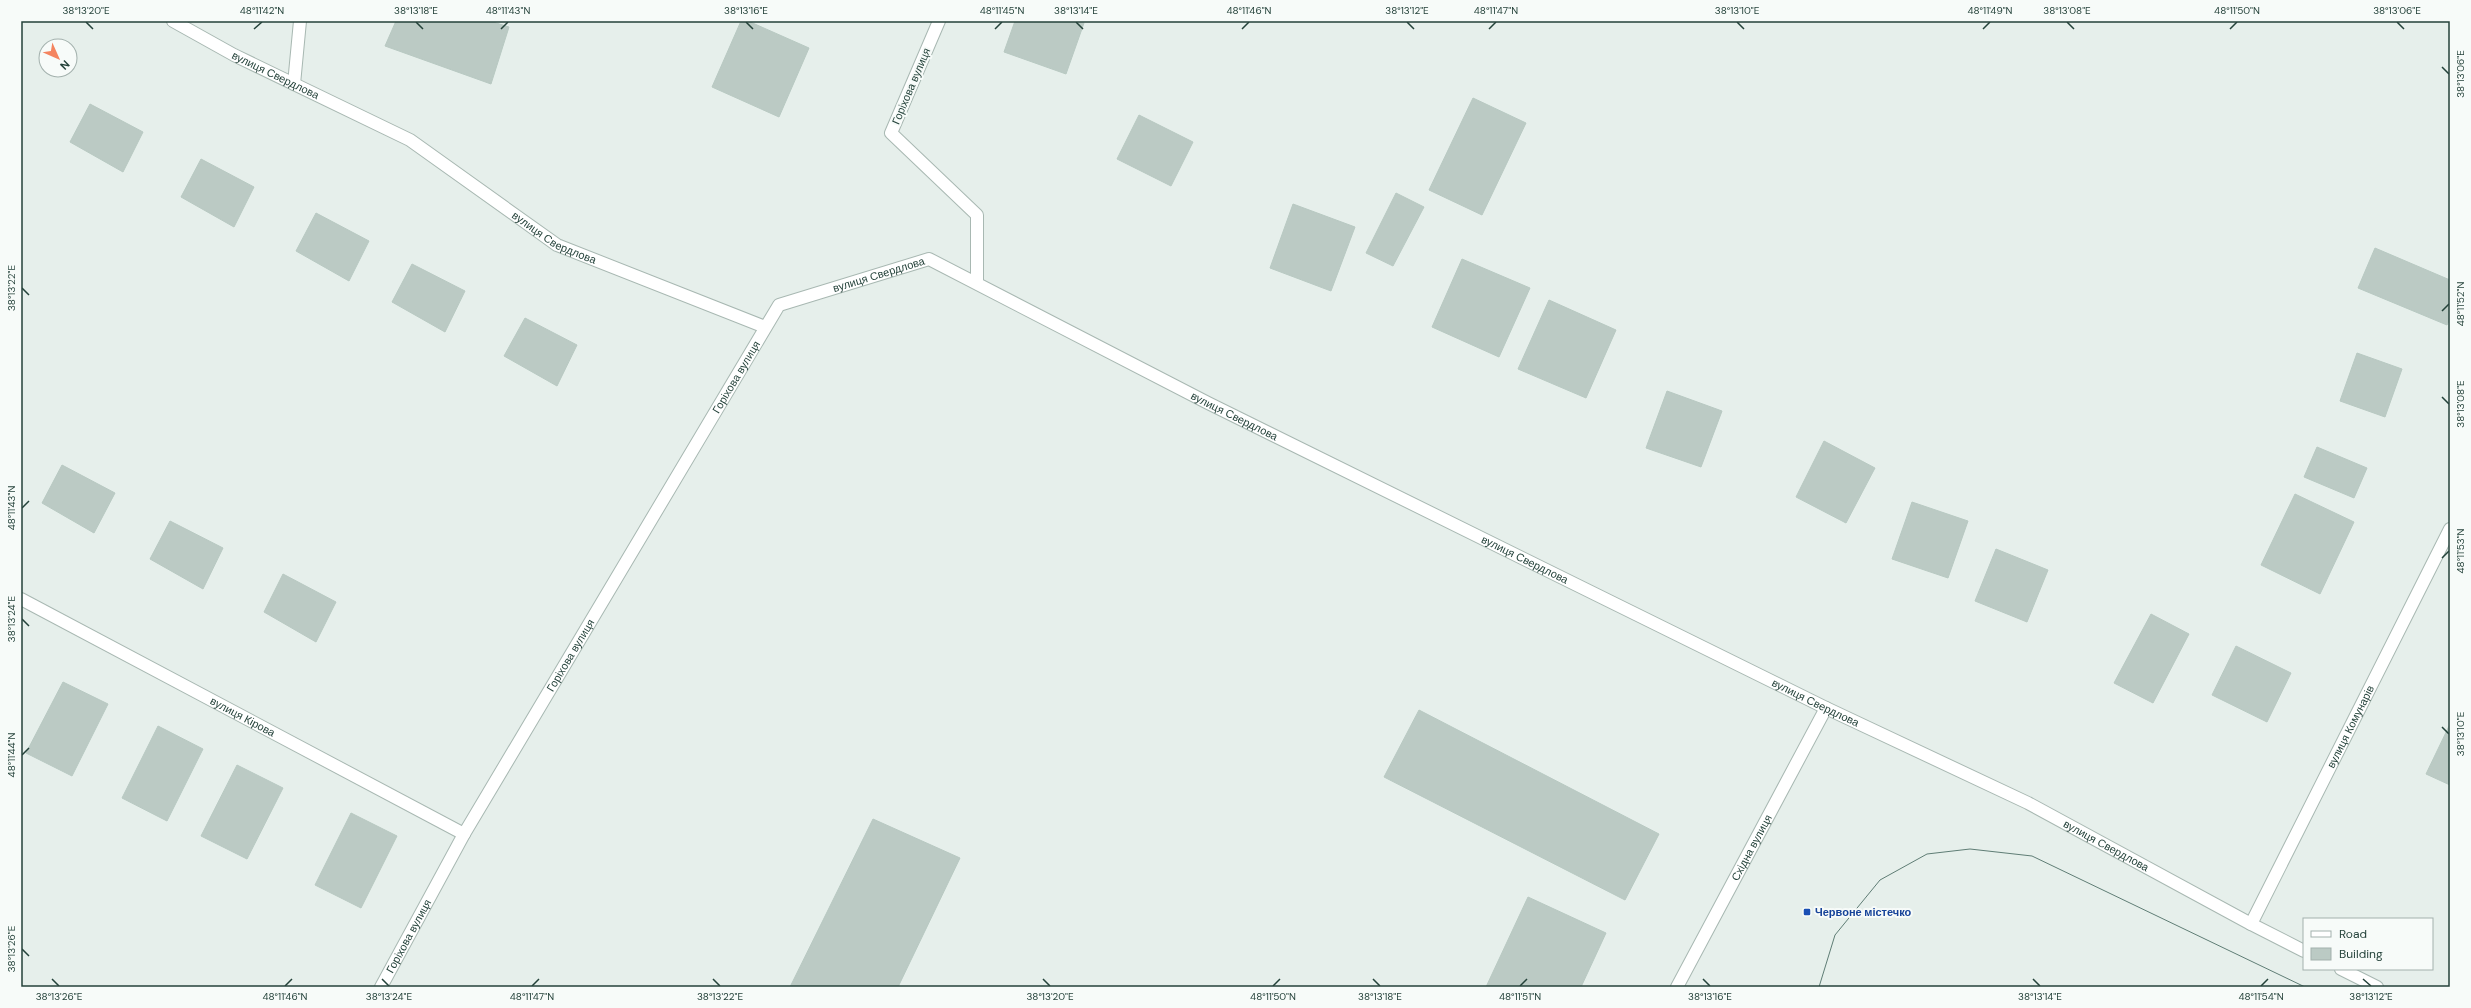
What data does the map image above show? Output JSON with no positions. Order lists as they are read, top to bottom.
{
  "streets": {
    "street": [
      "вулиця Свердлова",
      "Горіхова вулиця",
      "вулиця Кірова",
      "вулиця Комунарів",
      "Східна вулиця"
    ]
  },
  "crossings": [
    ["вулиця Свердлова", "Горіхова вулиця"],
    ["вулиця Свердлова", "вулиця Комунарів"],
    ["вулиця Свердлова", "Східна вулиця"],
    ["Горіхова вулиця", "вулиця Кірова"]
  ],
  "places": {
    "transit": ["Червоне містечко"]
  },
  "legend": ["Road", "Building"],
  "north": "bottom right",
  "coordinates": [
    "38°13'20\"E",
    "48°11'42\"N",
    "38°13'18\"E",
    "48°11'43\"N",
    "38°13'16\"E",
    "48°11'45\"N",
    "38°13'14\"E",
    "48°11'46\"N",
    "38°13'12\"E",
    "48°11'47\"N",
    "38°13'10\"E",
    "48°11'49\"N",
    "38°13'08\"E",
    "48°11'50\"N",
    "38°13'06\"E",
    "38°13'22\"E",
    "48°11'52\"N",
    "48°11'53\"N",
    "38°13'24\"E",
    "48°11'44\"N",
    "38°13'26\"E",
    "48°11'51\"N",
    "48°11'54\"N"
  ]
}
